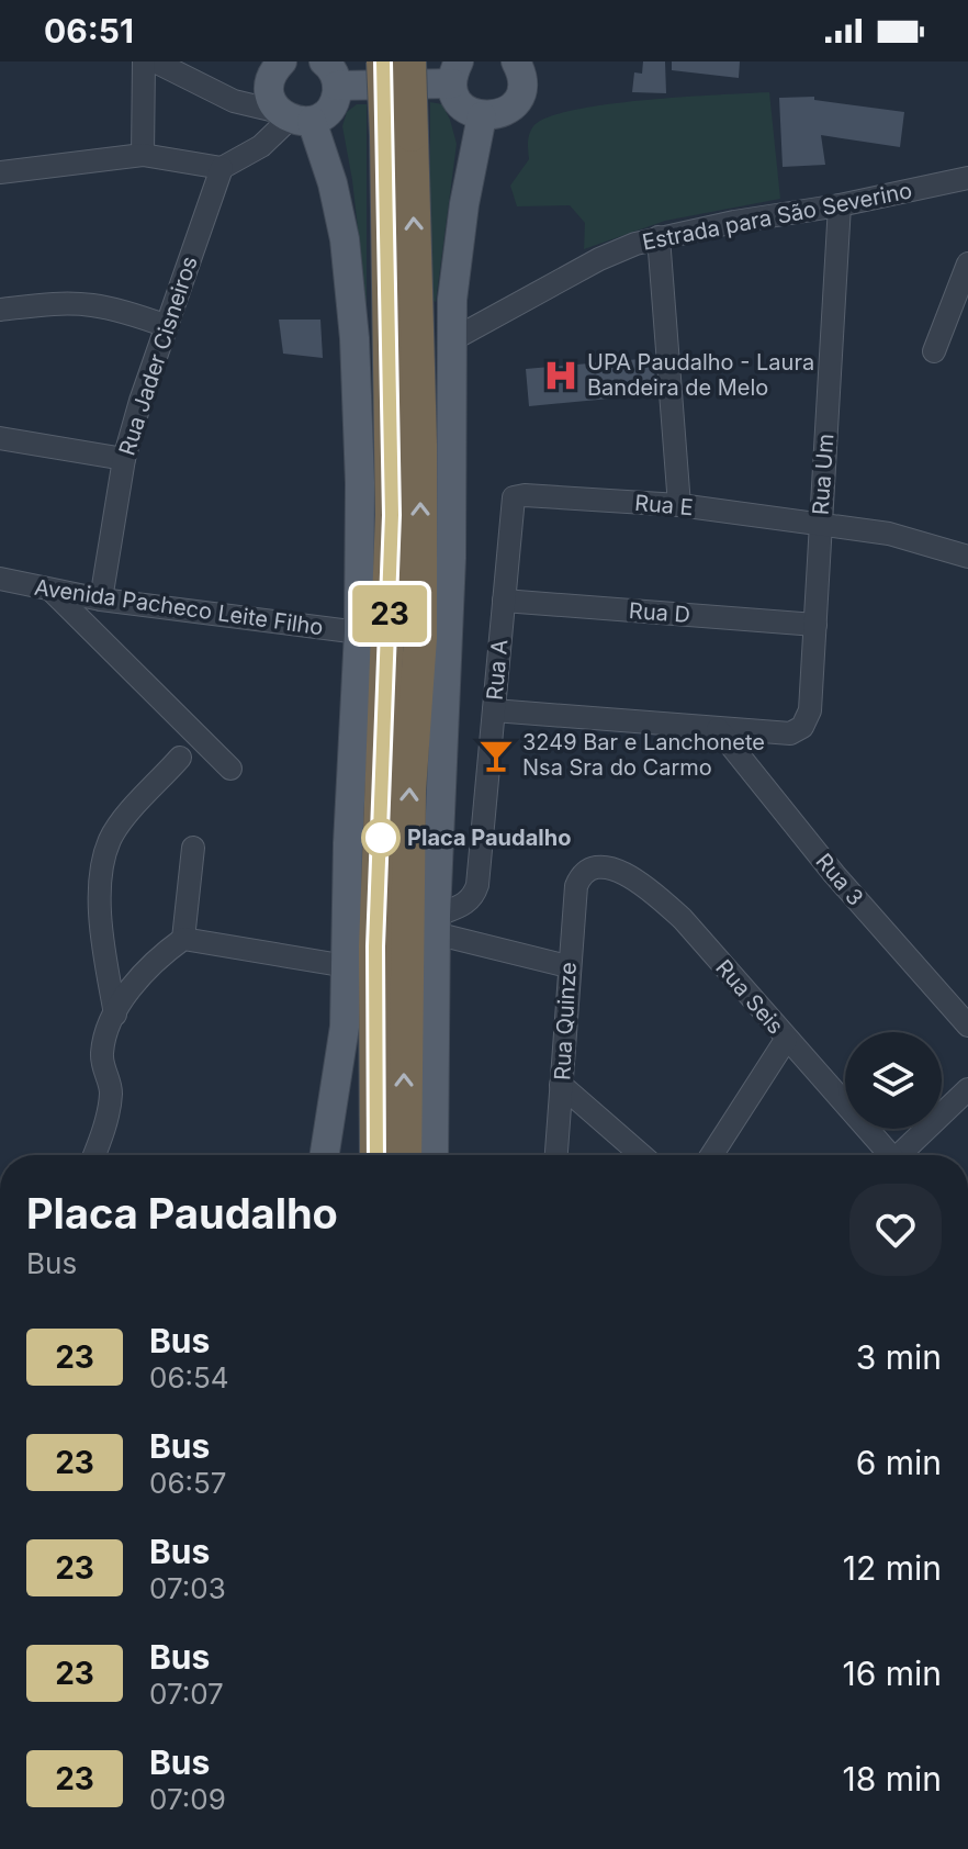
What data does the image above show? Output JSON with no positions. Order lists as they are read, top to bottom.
{
  "streets": {
    "street": [
      "Estrada para São Severino",
      "Rua Jader Cisneiros",
      "Rua Um",
      "Rua E",
      "Avenida Pacheco Leite Filho",
      "Rua D",
      "Rua A",
      "Rua 3",
      "Rua Seis",
      "Rua Quinze"
    ]
  },
  "crossings": [
    ["Estrada para São Severino", "Rua Um"],
    ["Rua Jader Cisneiros", "Avenida Pacheco Leite Filho"],
    ["Rua Um", "Rua E"],
    ["Rua Um", "Rua D"],
    ["Rua Um", "Rua 3"],
    ["Rua E", "Rua A"],
    ["Rua D", "Rua A"],
    ["Rua Seis", "Rua Quinze"]
  ],
  "places": {
    "hospital": ["UPA Paudalho - Laura Bandeira de Melo"],
    "bar": ["3249 Bar e Lanchonete Nsa Sra do Carmo"],
    "other": ["Placa Paudalho"]
  },
  "lines": ["bus line 23"],
  "page": {
    "status": "06:51",
    "on_map": "23",
    "heading": ["Placa Paudalho", "Bus"],
    "list": [
      {
        "mark": "23",
        "name": "Bus",
        "note": "06:54",
        "value": "3 min"
      },
      {
        "mark": "23",
        "name": "Bus",
        "note": "06:57",
        "value": "6 min"
      },
      {
        "mark": "23",
        "name": "Bus",
        "note": "07:03",
        "value": "12 min"
      },
      {
        "mark": "23",
        "name": "Bus",
        "note": "07:07",
        "value": "16 min"
      },
      {
        "mark": "23",
        "name": "Bus",
        "note": "07:09",
        "value": "18 min"
      }
    ]
  }
}
